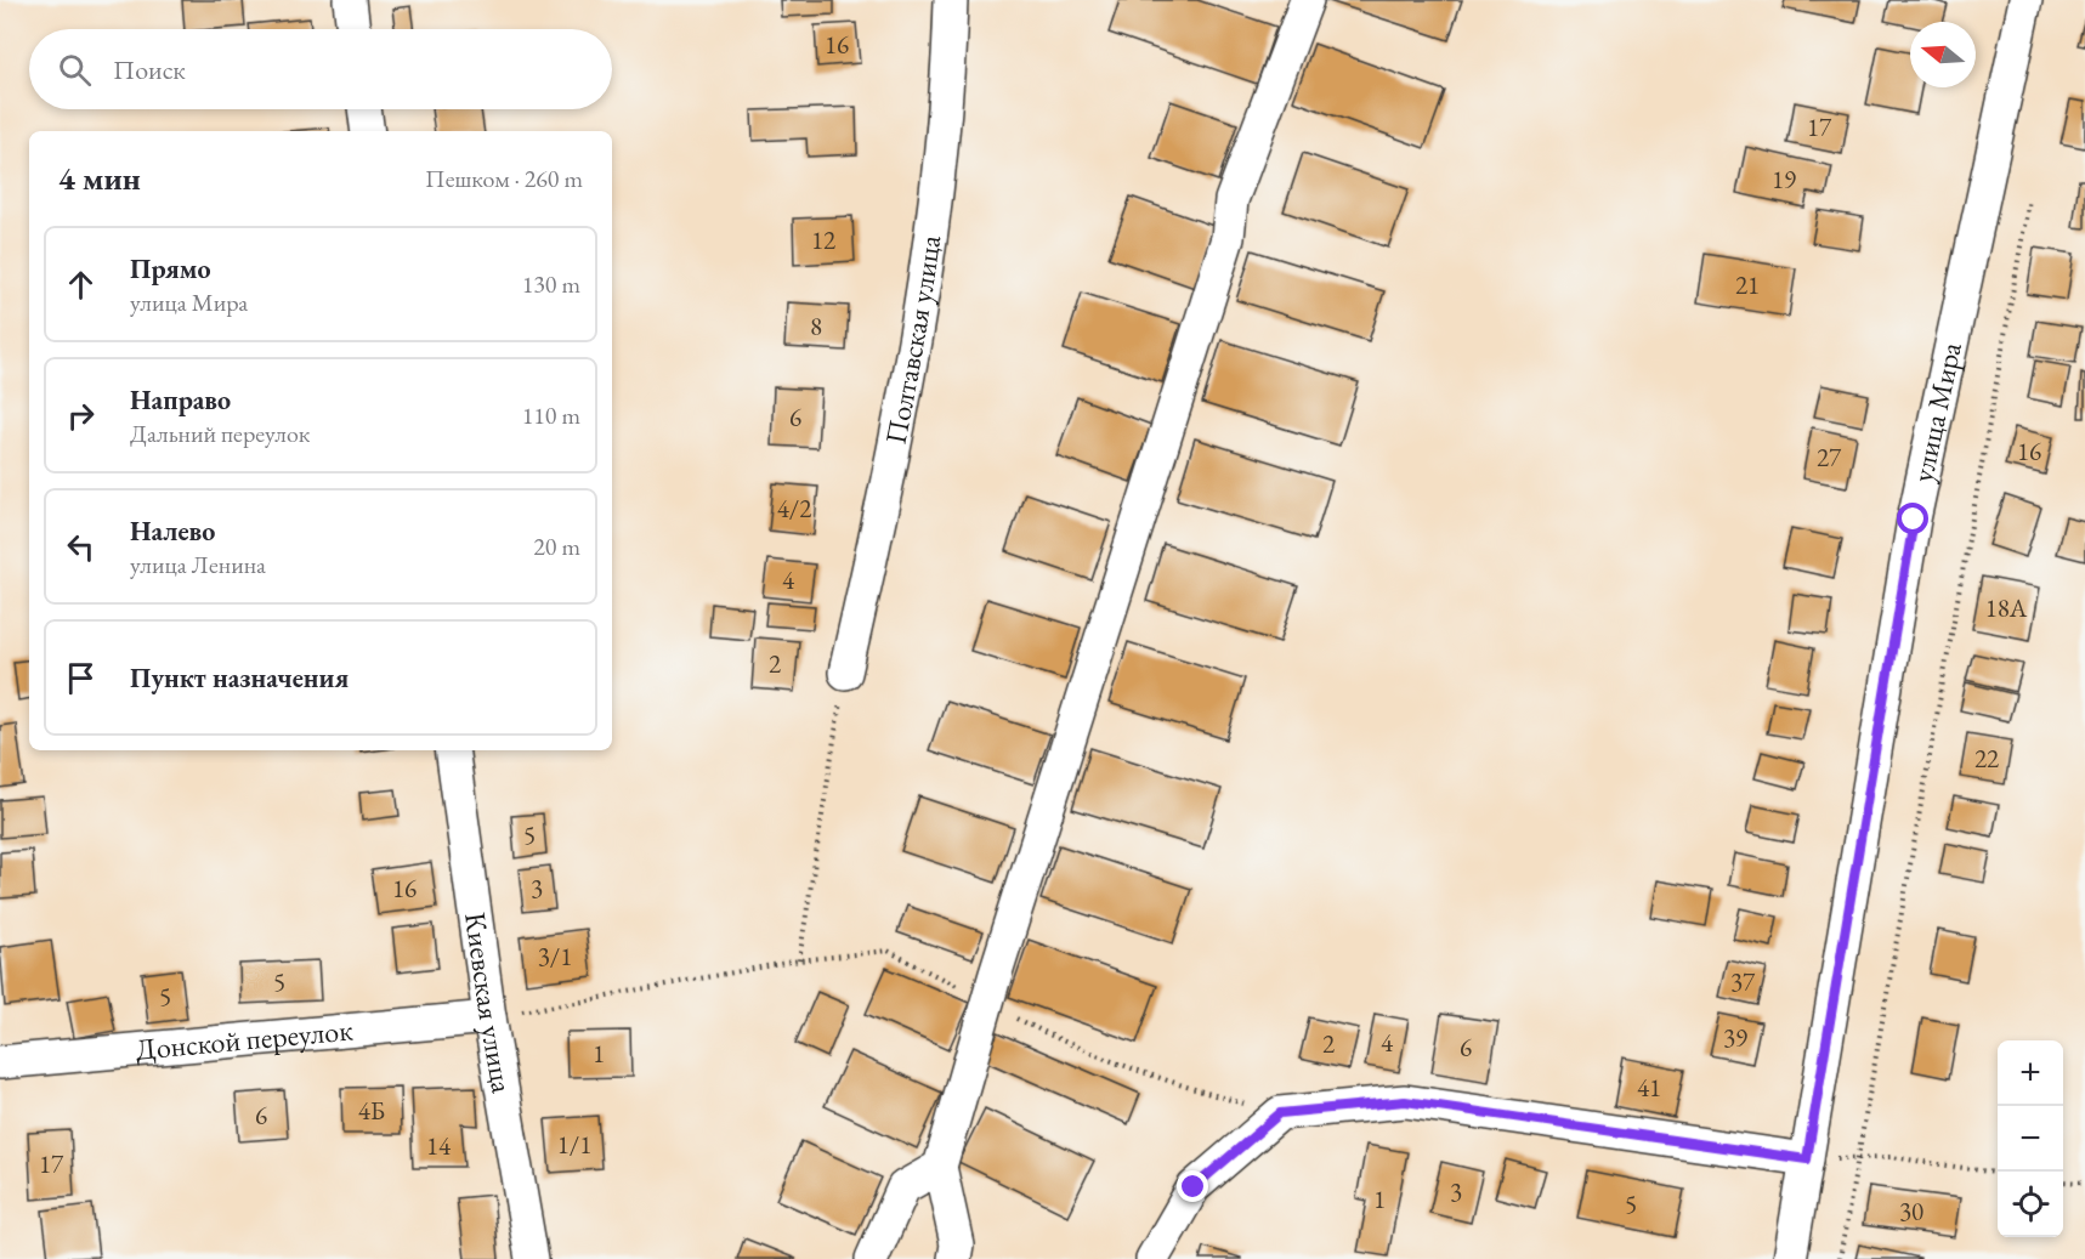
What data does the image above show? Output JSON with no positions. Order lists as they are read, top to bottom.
{
  "streets": {
    "street": [
      "Полтавская улица",
      "улица Мира",
      "Киевская улица",
      "Донской переулок"
    ]
  },
  "crossings": [
    ["Киевская улица", "Донской переулок"]
  ],
  "house_numbers": [
    "16",
    "17",
    "19",
    "12",
    "21",
    "8",
    "6",
    "16",
    "27",
    "4/2",
    "4",
    "18А",
    "2",
    "22",
    "5",
    "16",
    "3",
    "3/1",
    "5",
    "37",
    "5",
    "39",
    "4",
    "2",
    "6",
    "1",
    "41",
    "4Б",
    "6",
    "1/1",
    "14",
    "17",
    "3",
    "1",
    "5",
    "30"
  ],
  "north": "left",
  "page": {
    "search": "Поиск",
    "heading": ["4 мин", "Пешком · 260 m"],
    "list": [
      ["Прямо", "улица Мира", "130 m"],
      ["Направо", "Дальний переулок", "110 m"],
      ["Налево", "улица Ленина", "20 m"],
      "Пункт назначения"
    ],
    "map_buttons": ["+", "−"]
  }
}
